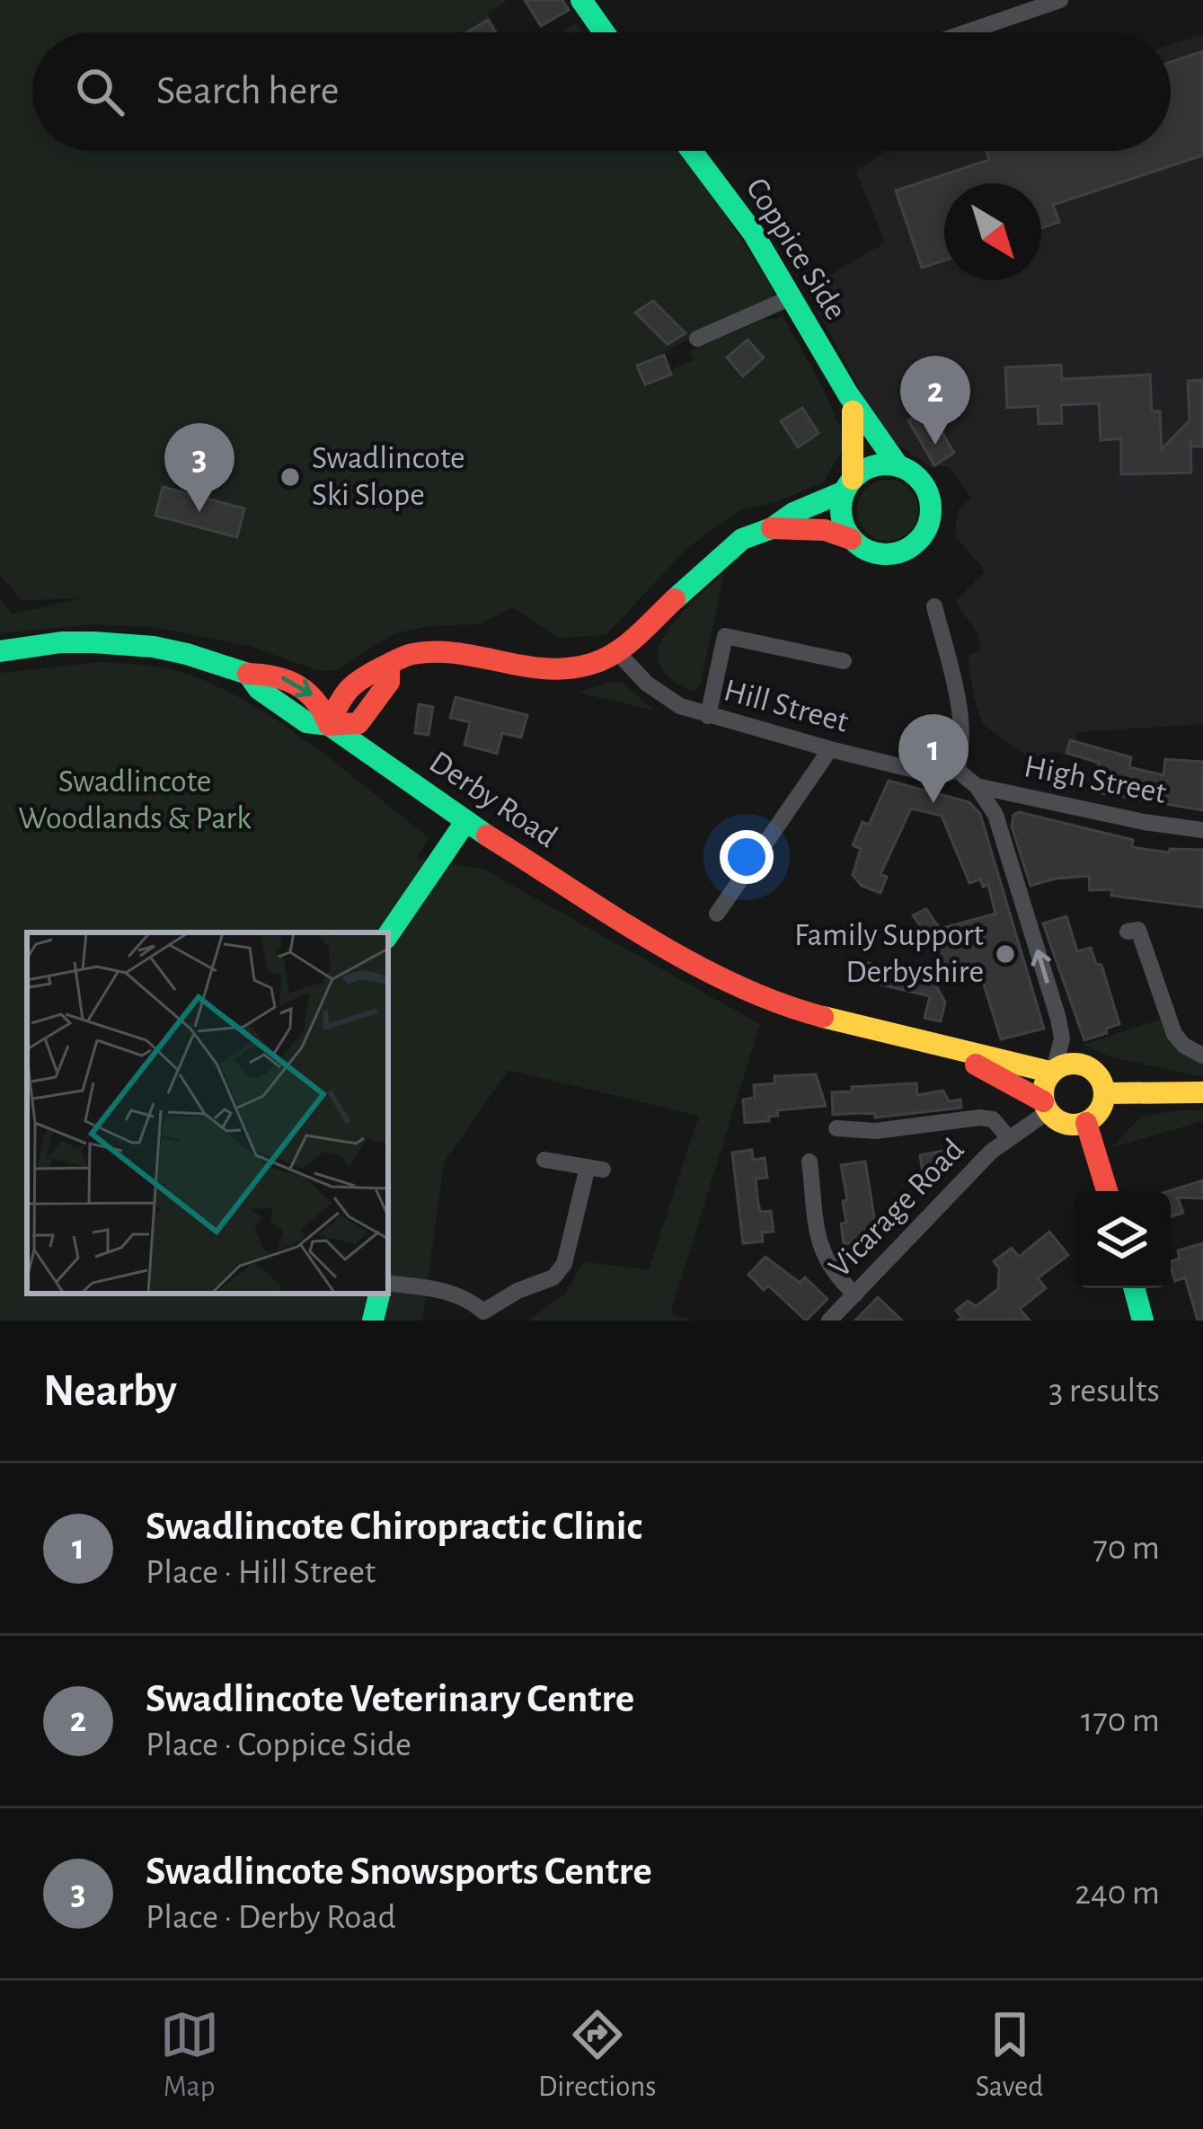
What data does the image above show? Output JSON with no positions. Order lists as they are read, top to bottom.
{
  "streets": {
    "street": [
      "Coppice Side",
      "Hill Street",
      "High Street",
      "Derby Road",
      "Vicarage Road"
    ]
  },
  "crossings": [
    ["Derby Road", "Vicarage Road"]
  ],
  "parks": ["Swadlincote Woodlands & Park"],
  "places": ["Swadlincote Ski Slope", "Family Support Derbyshire"],
  "north": "bottom right",
  "page": {
    "search": "Search here",
    "pins": ["2", "3", "1"],
    "heading": ["Nearby", "3 results"],
    "list": [
      {
        "mark": "1",
        "name": "Swadlincote Chiropractic Clinic",
        "note": "Place · Hill Street",
        "value": "70 m"
      },
      {
        "mark": "2",
        "name": "Swadlincote Veterinary Centre",
        "note": "Place · Coppice Side",
        "value": "170 m"
      },
      {
        "mark": "3",
        "name": "Swadlincote Snowsports Centre",
        "note": "Place · Derby Road",
        "value": "240 m"
      }
    ],
    "nav": ["Map", "Directions", "Saved"]
  }
}
